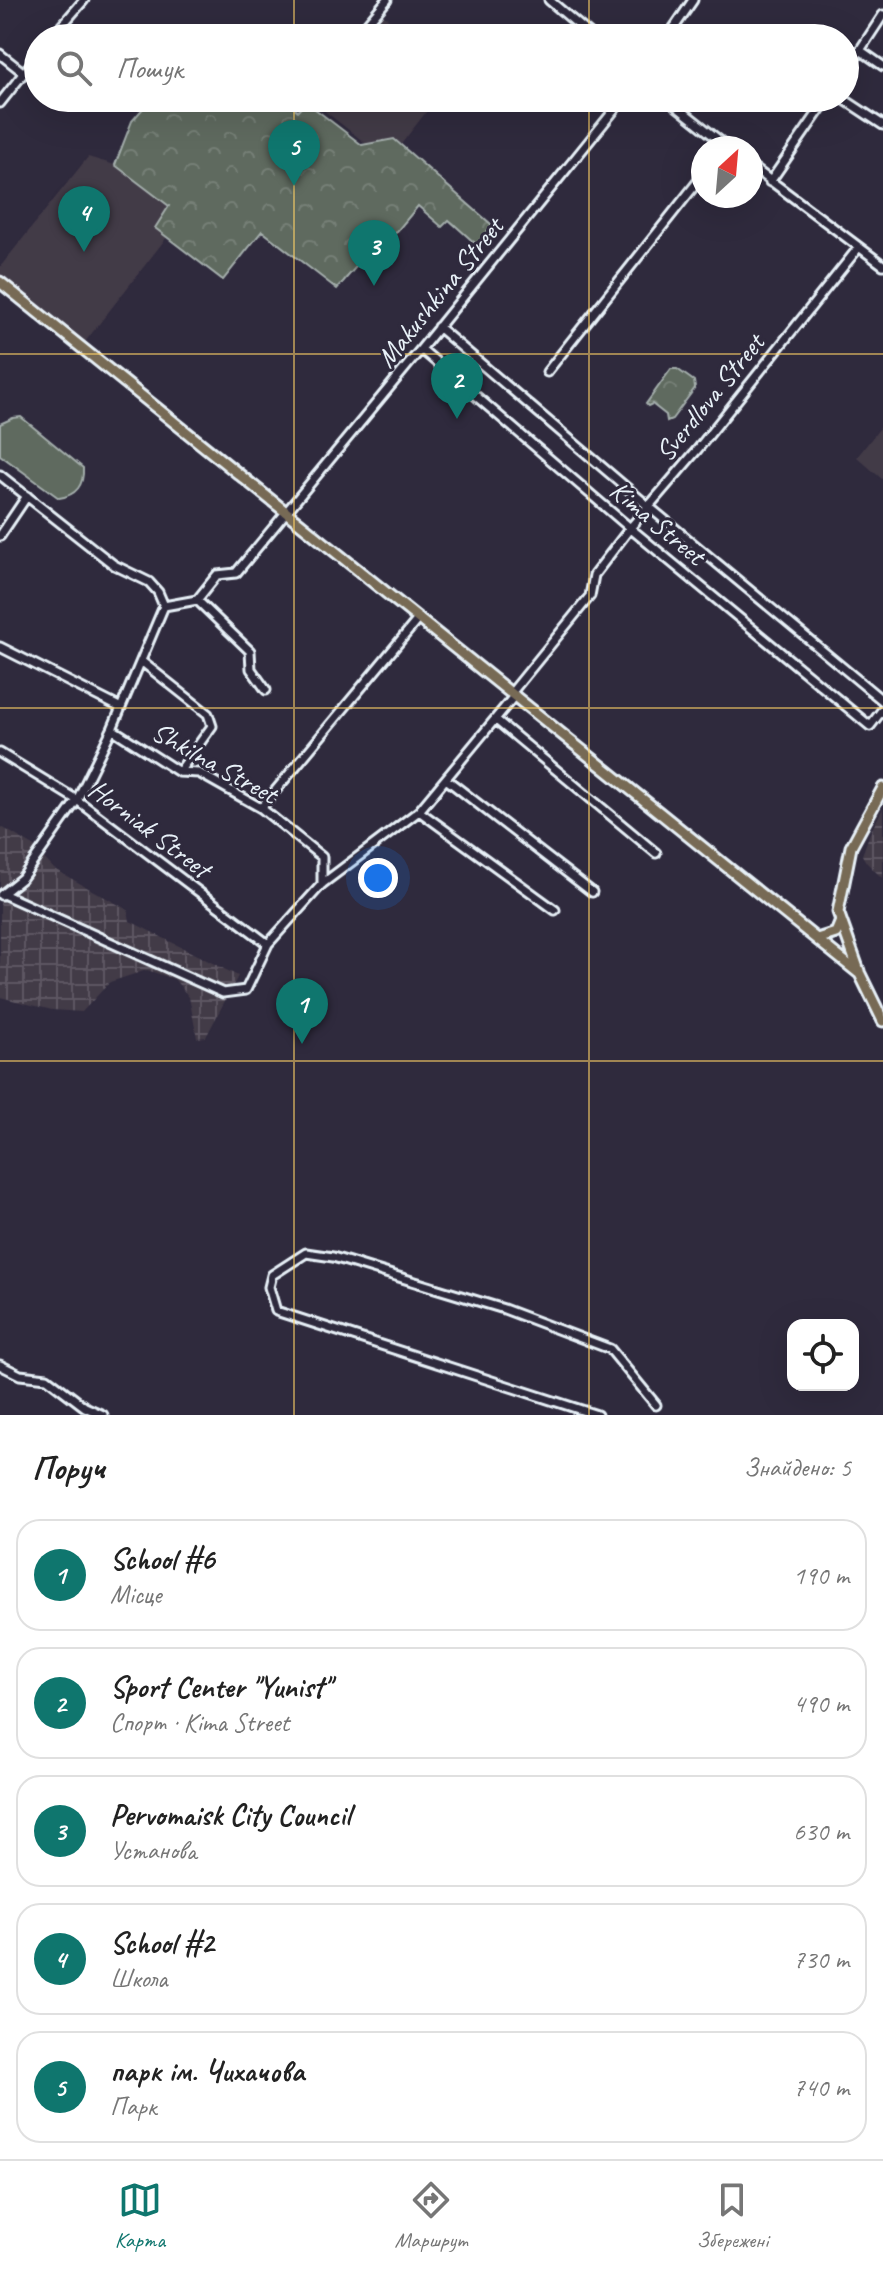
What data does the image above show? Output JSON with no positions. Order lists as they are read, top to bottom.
{
  "streets": {
    "street": [
      "Makushkina Street",
      "Sverdlova Street",
      "Kima Street",
      "Shkilna Street",
      "Horniak Street"
    ]
  },
  "crossings": [
    ["Makushkina Street", "Kima Street"],
    ["Sverdlova Street", "Kima Street"],
    ["Sverdlova Street", "Shkilna Street"],
    ["Sverdlova Street", "Horniak Street"]
  ],
  "north": "top right",
  "page": {
    "search": "Пошук",
    "pins": [
      "5",
      "4",
      "3",
      "2",
      "1"
    ],
    "heading": ["Поруч", "Знайдено: 5"],
    "list": [
      {
        "mark": "1",
        "name": "School #6",
        "note": "Місце",
        "value": "190 m"
      },
      {
        "mark": "2",
        "name": "Sport Center \"Yunist\"",
        "note": "Спорт · Kima Street",
        "value": "490 m"
      },
      {
        "mark": "3",
        "name": "Pervomaisk City Council",
        "note": "Установа",
        "value": "630 m"
      },
      {
        "mark": "4",
        "name": "School #2",
        "note": "Школа",
        "value": "730 m"
      },
      {
        "mark": "5",
        "name": "парк ім. Чихачова",
        "note": "Парк",
        "value": "740 m"
      }
    ],
    "nav": ["Карта", "Маршрут", "Збережені"]
  }
}
